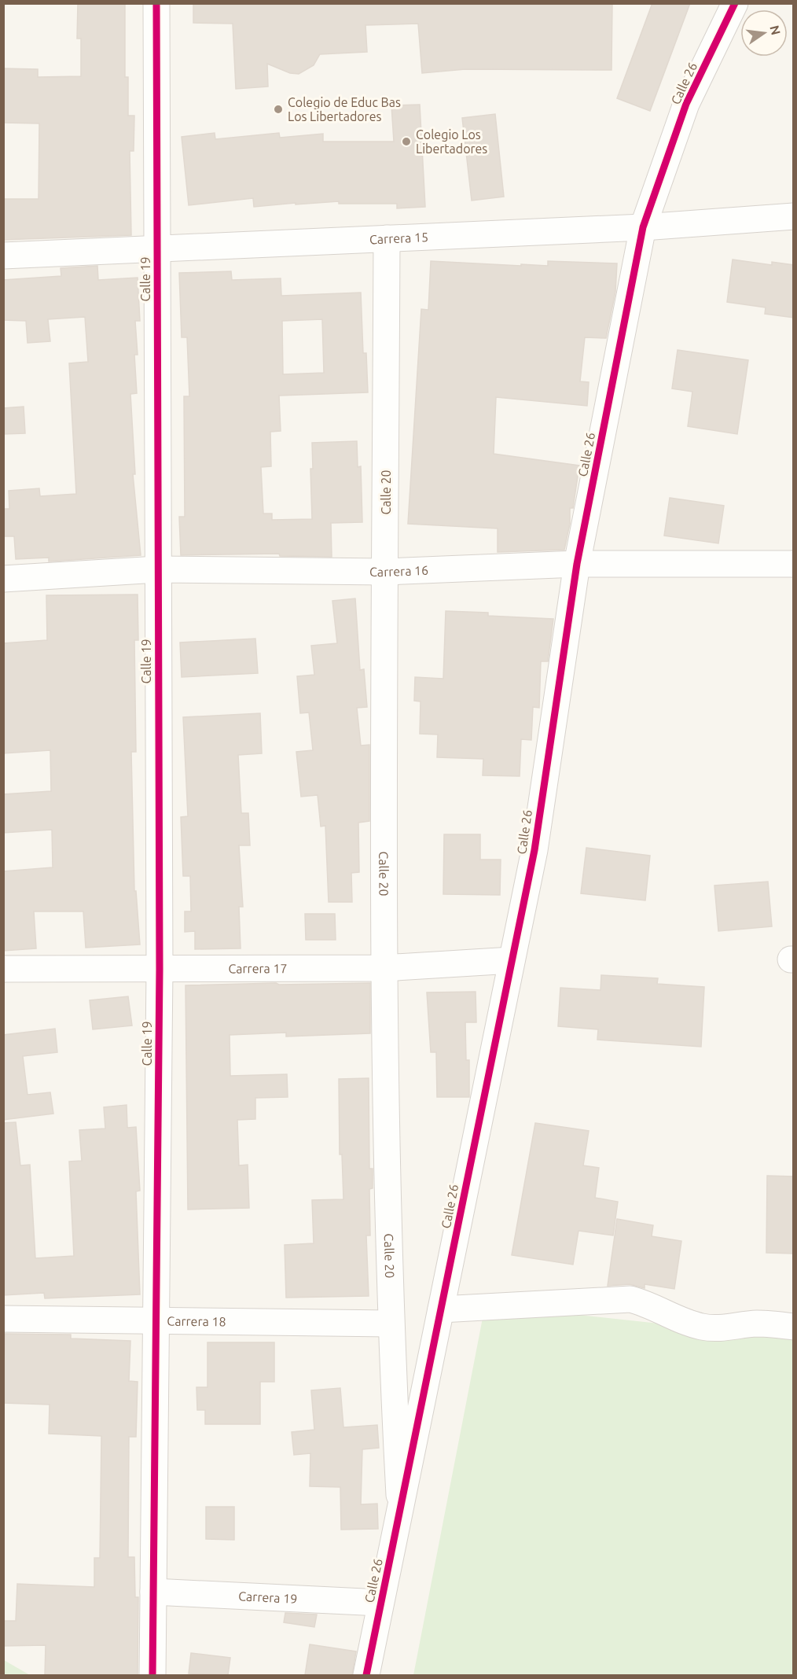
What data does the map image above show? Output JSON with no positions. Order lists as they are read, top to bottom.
{
  "streets": {
    "street": [
      "Calle 26",
      "Carrera 15",
      "Calle 19",
      "Calle 20",
      "Carrera 16",
      "Carrera 17",
      "Carrera 18",
      "Carrera 19"
    ]
  },
  "crossings": [
    ["Calle 26", "Carrera 15"],
    ["Calle 26", "Calle 20"],
    ["Calle 26", "Carrera 16"],
    ["Calle 26", "Carrera 17"],
    ["Calle 26", "Carrera 19"],
    ["Carrera 15", "Calle 19"],
    ["Carrera 15", "Calle 20"],
    ["Calle 19", "Carrera 16"],
    ["Calle 19", "Carrera 17"],
    ["Calle 19", "Carrera 18"],
    ["Calle 19", "Carrera 19"],
    ["Calle 20", "Carrera 16"],
    ["Calle 20", "Carrera 17"],
    ["Calle 20", "Carrera 18"]
  ],
  "places": ["Colegio de Educ Bas Los Libertadores", "Colegio Los Libertadores"],
  "north": "right"
}
